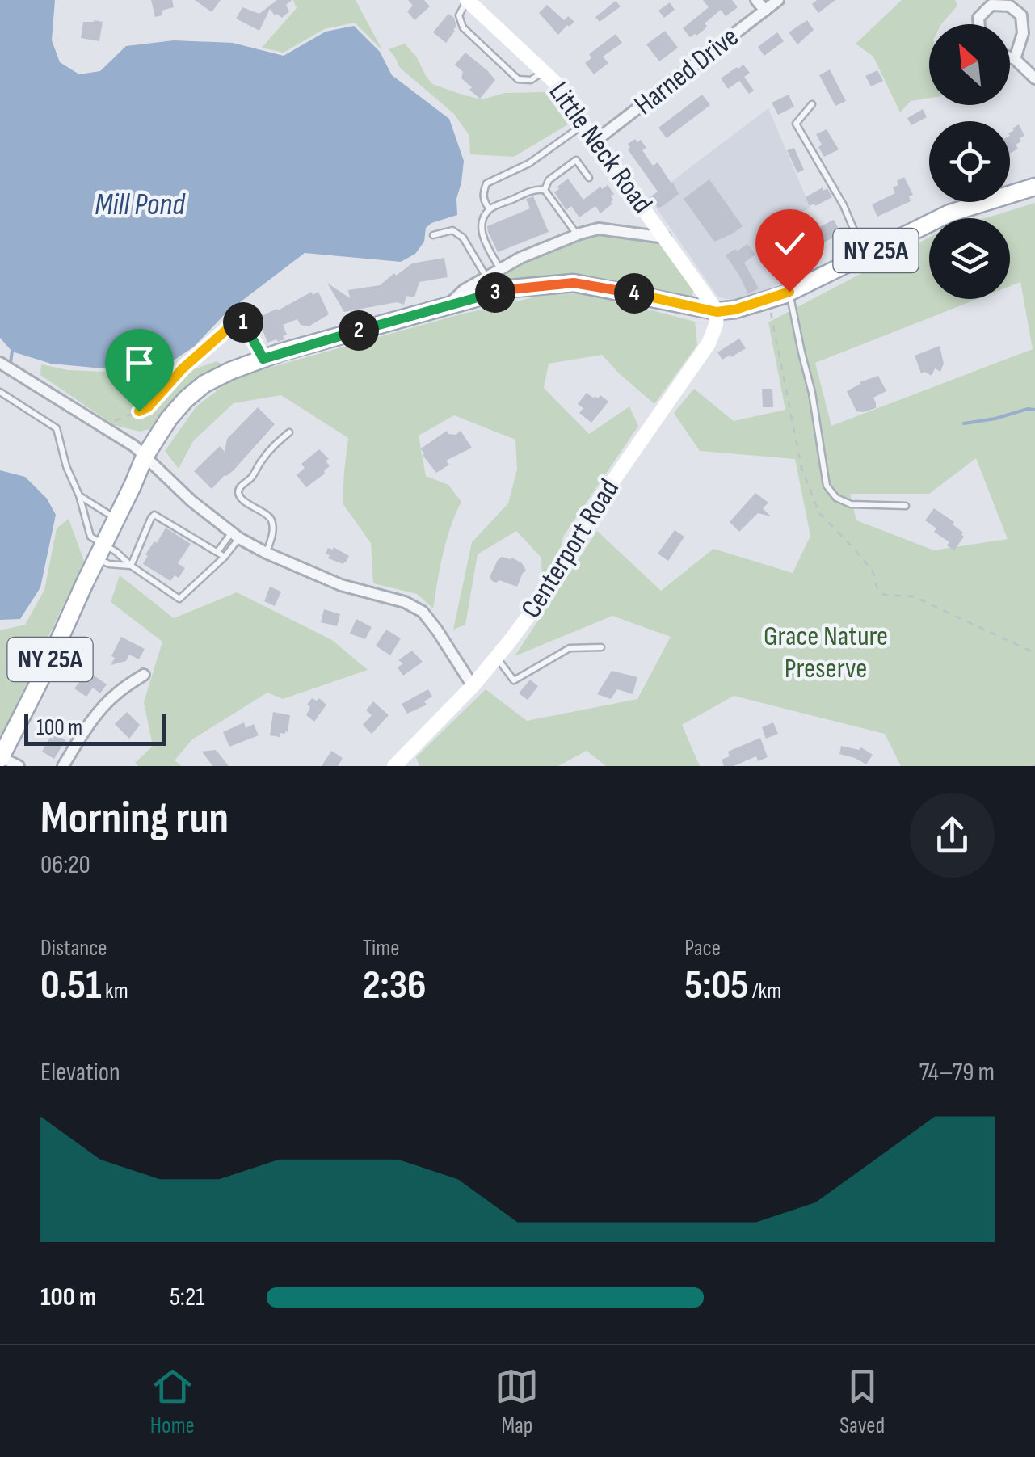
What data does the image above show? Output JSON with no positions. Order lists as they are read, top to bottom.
{
  "streets": {
    "main road": ["Little Neck Road", "NY 25A", "Centerport Road"],
    "street": ["Harned Drive"]
  },
  "crossings": [
    ["Harned Drive", "Little Neck Road"],
    ["Little Neck Road", "NY 25A"],
    ["Little Neck Road", "Centerport Road"],
    ["NY 25A", "Centerport Road"]
  ],
  "water": ["Mill Pond"],
  "parks": ["Grace Nature Preserve"],
  "scale_bar": "100 m",
  "north": "top left",
  "page": {
    "pins": [
      "3",
      "4",
      "1",
      "2"
    ],
    "scale": "100 m",
    "heading": ["Morning run", "06:20"],
    "stats": [
      ["Distance", "0.51 km"],
      ["Time", "2:36"],
      ["Pace", "5:05 /km"]
    ],
    "chart": ["Elevation", "74–79 m"],
    "list": [
      {
        "name": "100 m",
        "note": "5:21"
      }
    ],
    "tabs": ["Home", "Map", "Saved"]
  }
}
